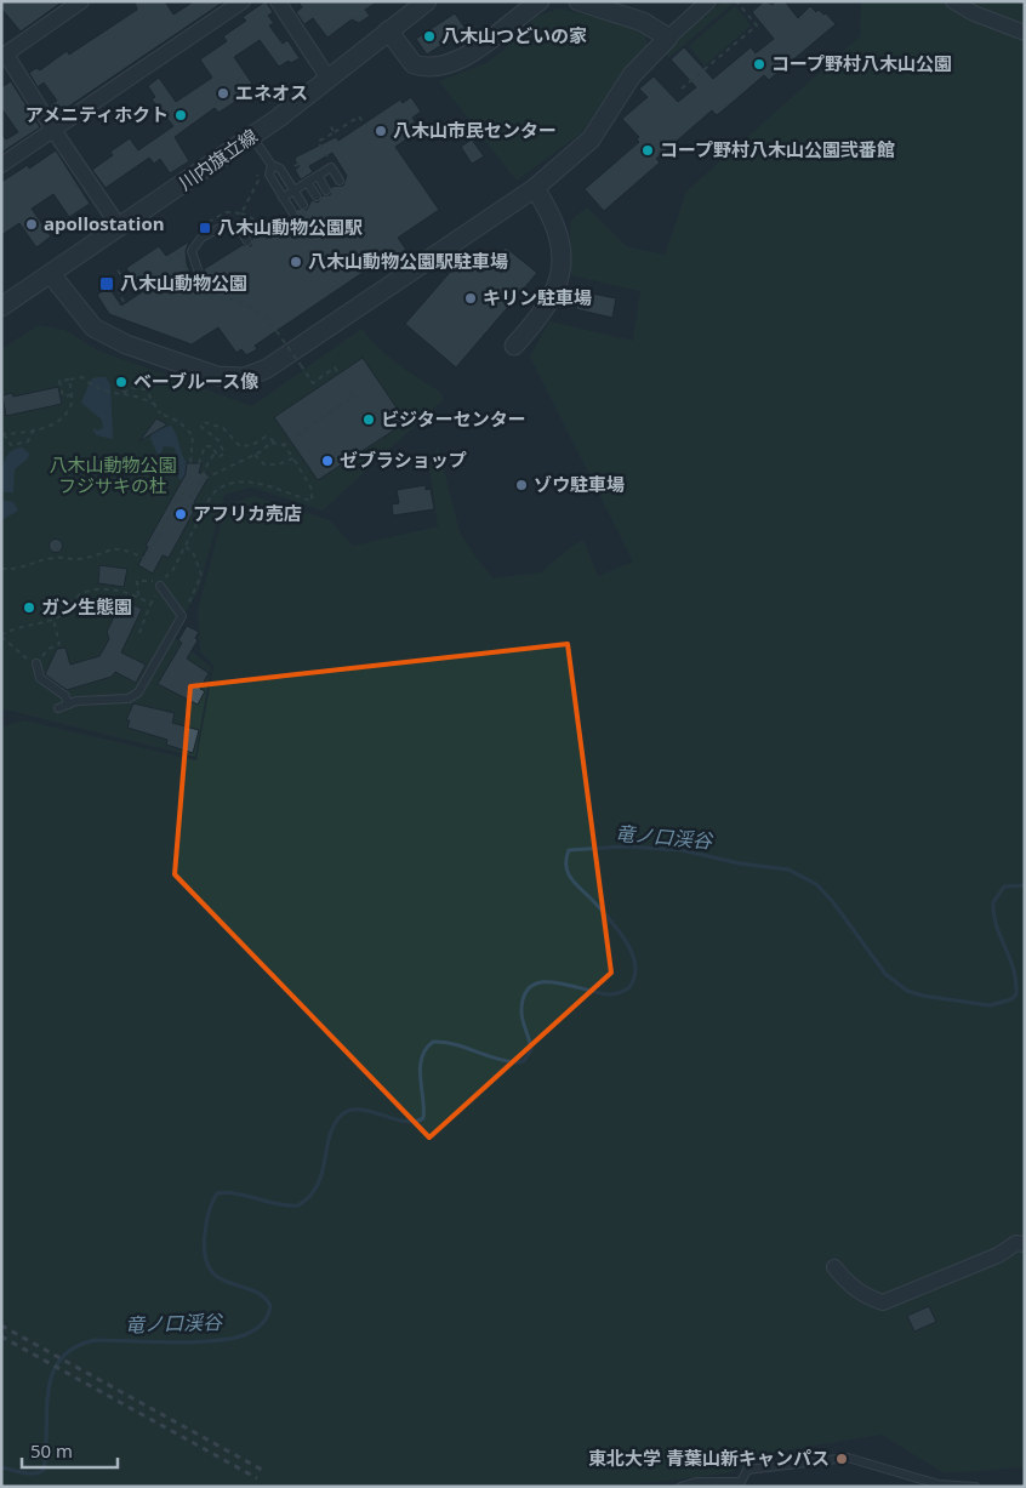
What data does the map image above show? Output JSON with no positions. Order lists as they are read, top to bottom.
{
  "streets": {
    "street": ["川内旗立線"]
  },
  "water": ["竜ノ口渓谷"],
  "parks": ["八木山動物公園 フジサキの杜"],
  "places": {
    "other": [
      "八木山つどいの家",
      "コープ野村八木山公園",
      "エネオス",
      "アメニティホクト",
      "八木山市民センター",
      "コープ野村八木山公園弐番館",
      "apollostation",
      "八木山動物公園駅駐車場",
      "キリン駐車場",
      "ベーブルース像",
      "ビジターセンター",
      "ゼブラショップ",
      "ゾウ駐車場",
      "アフリカ売店",
      "ガン生態園",
      "東北大学 青葉山新キャンパス"
    ],
    "transit": ["八木山動物公園駅", "八木山動物公園"]
  },
  "scale_bar": "50 m"
}
